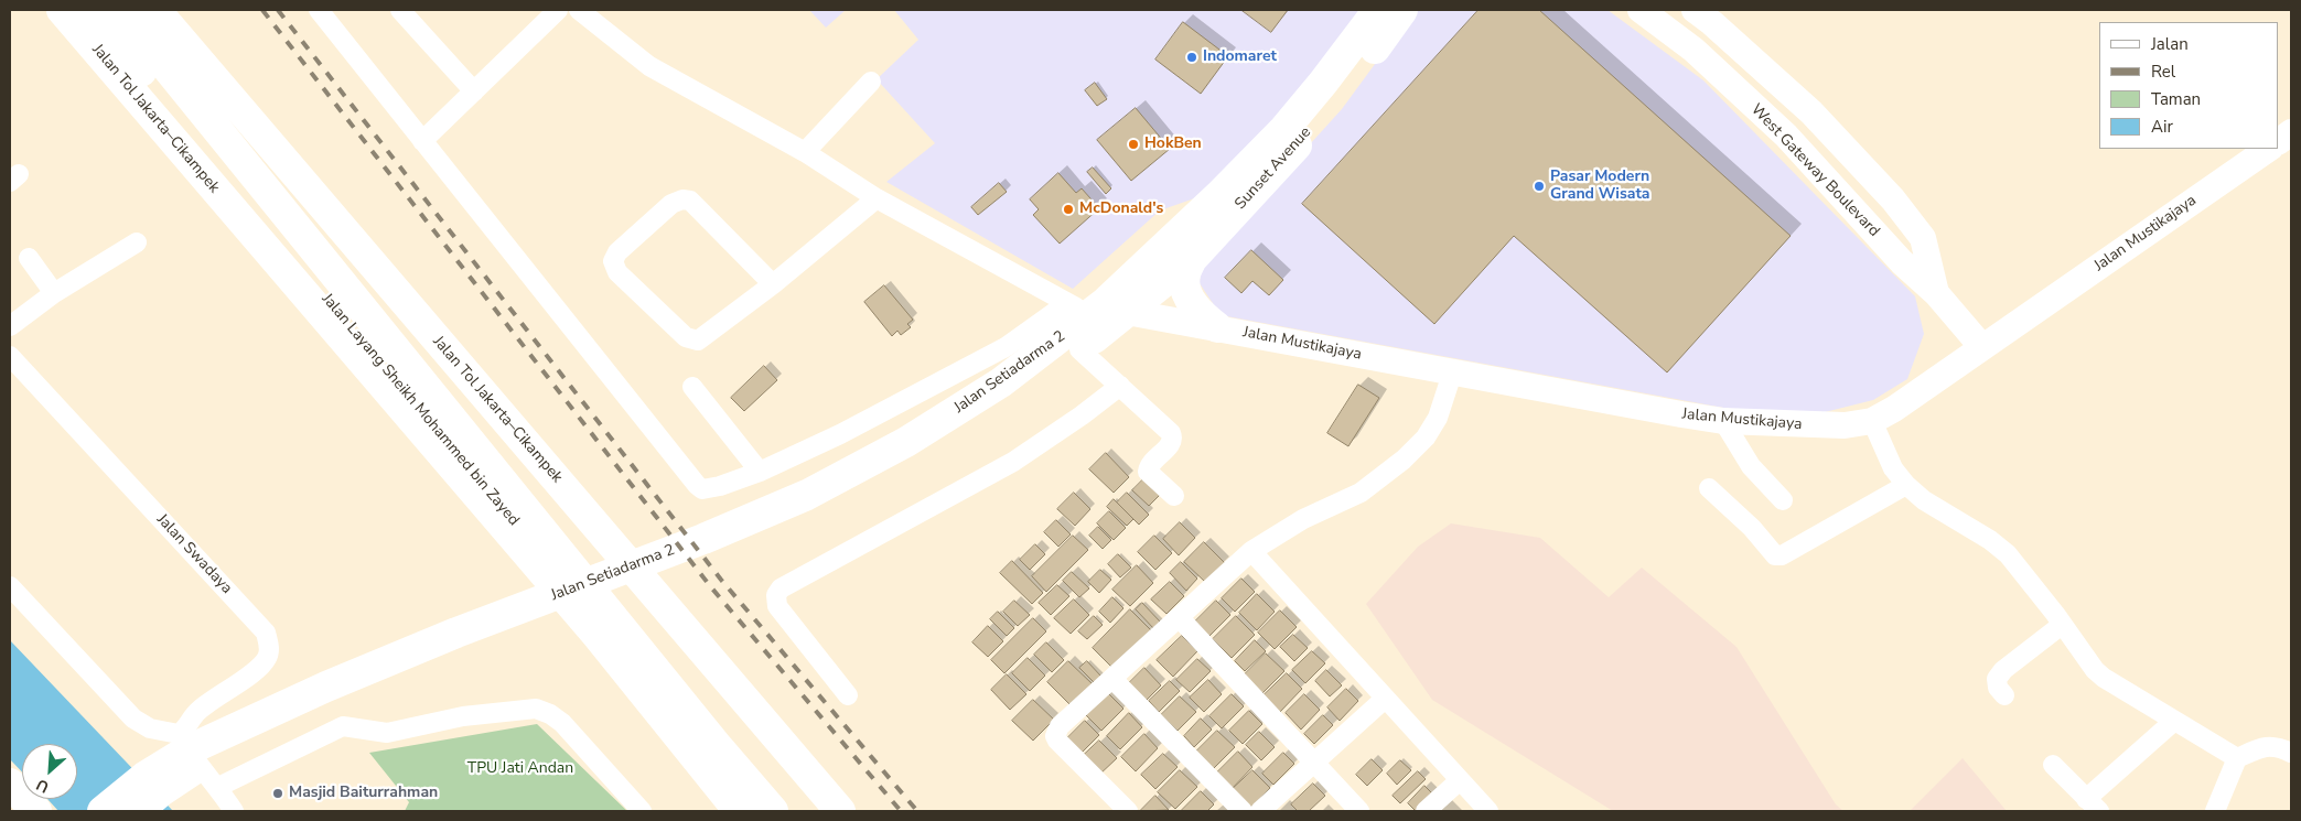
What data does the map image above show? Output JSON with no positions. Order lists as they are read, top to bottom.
{
  "streets": {
    "main road": [
      "Jalan Tol Jakarta–Cikampek",
      "Sunset Avenue",
      "West Gateway Boulevard",
      "Jalan Mustikajaya",
      "Jalan Setiadarma 2",
      "Jalan Layang Sheikh Mohammed bin Zayed"
    ],
    "street": ["Jalan Swadaya"]
  },
  "crossings": [
    ["Sunset Avenue", "Jalan Mustikajaya"],
    ["Sunset Avenue", "Jalan Setiadarma 2"],
    ["West Gateway Boulevard", "Jalan Mustikajaya"],
    ["Jalan Mustikajaya", "Jalan Setiadarma 2"],
    ["Jalan Setiadarma 2", "Jalan Swadaya"]
  ],
  "parks": ["TPU Jati Andan"],
  "places": [
    "Indomaret",
    "HokBen",
    "Pasar Modern Grand Wisata",
    "McDonald's",
    "Masjid Baiturrahman"
  ],
  "legend": [
    "Jalan",
    "Rel",
    "Taman",
    "Air"
  ],
  "north": "bottom left"
}
